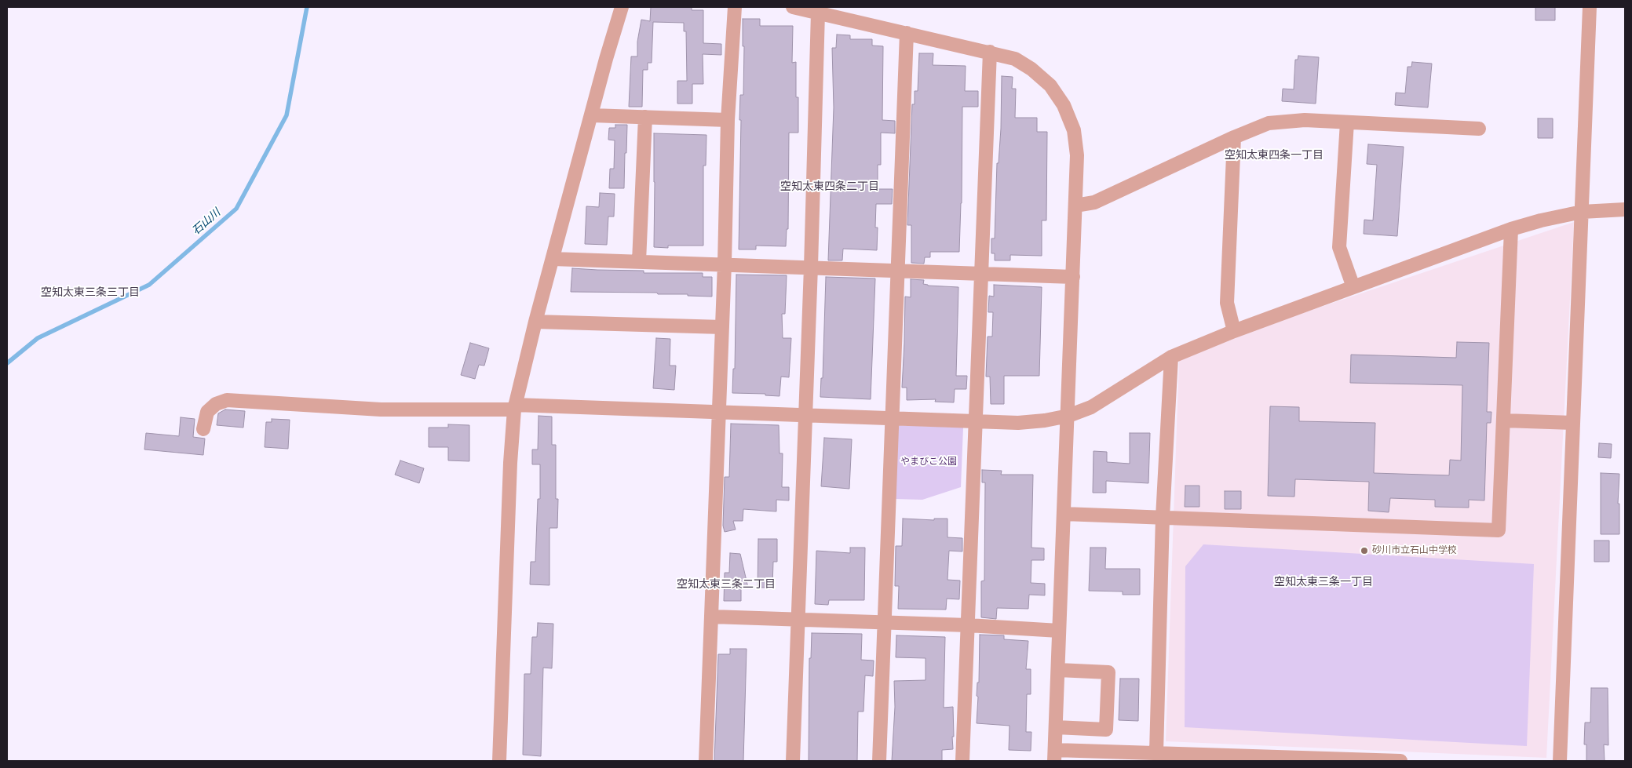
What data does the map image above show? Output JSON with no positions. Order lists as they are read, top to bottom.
{
  "districts": [
    "空知太東四条一丁目",
    "空知太東四条二丁目",
    "空知太東三条三丁目",
    "空知太東三条一丁目",
    "空知太東三条二丁目"
  ],
  "water": ["石山川"],
  "parks": ["やまびこ公園"],
  "places": ["砂川市立石山中学校"]
}
